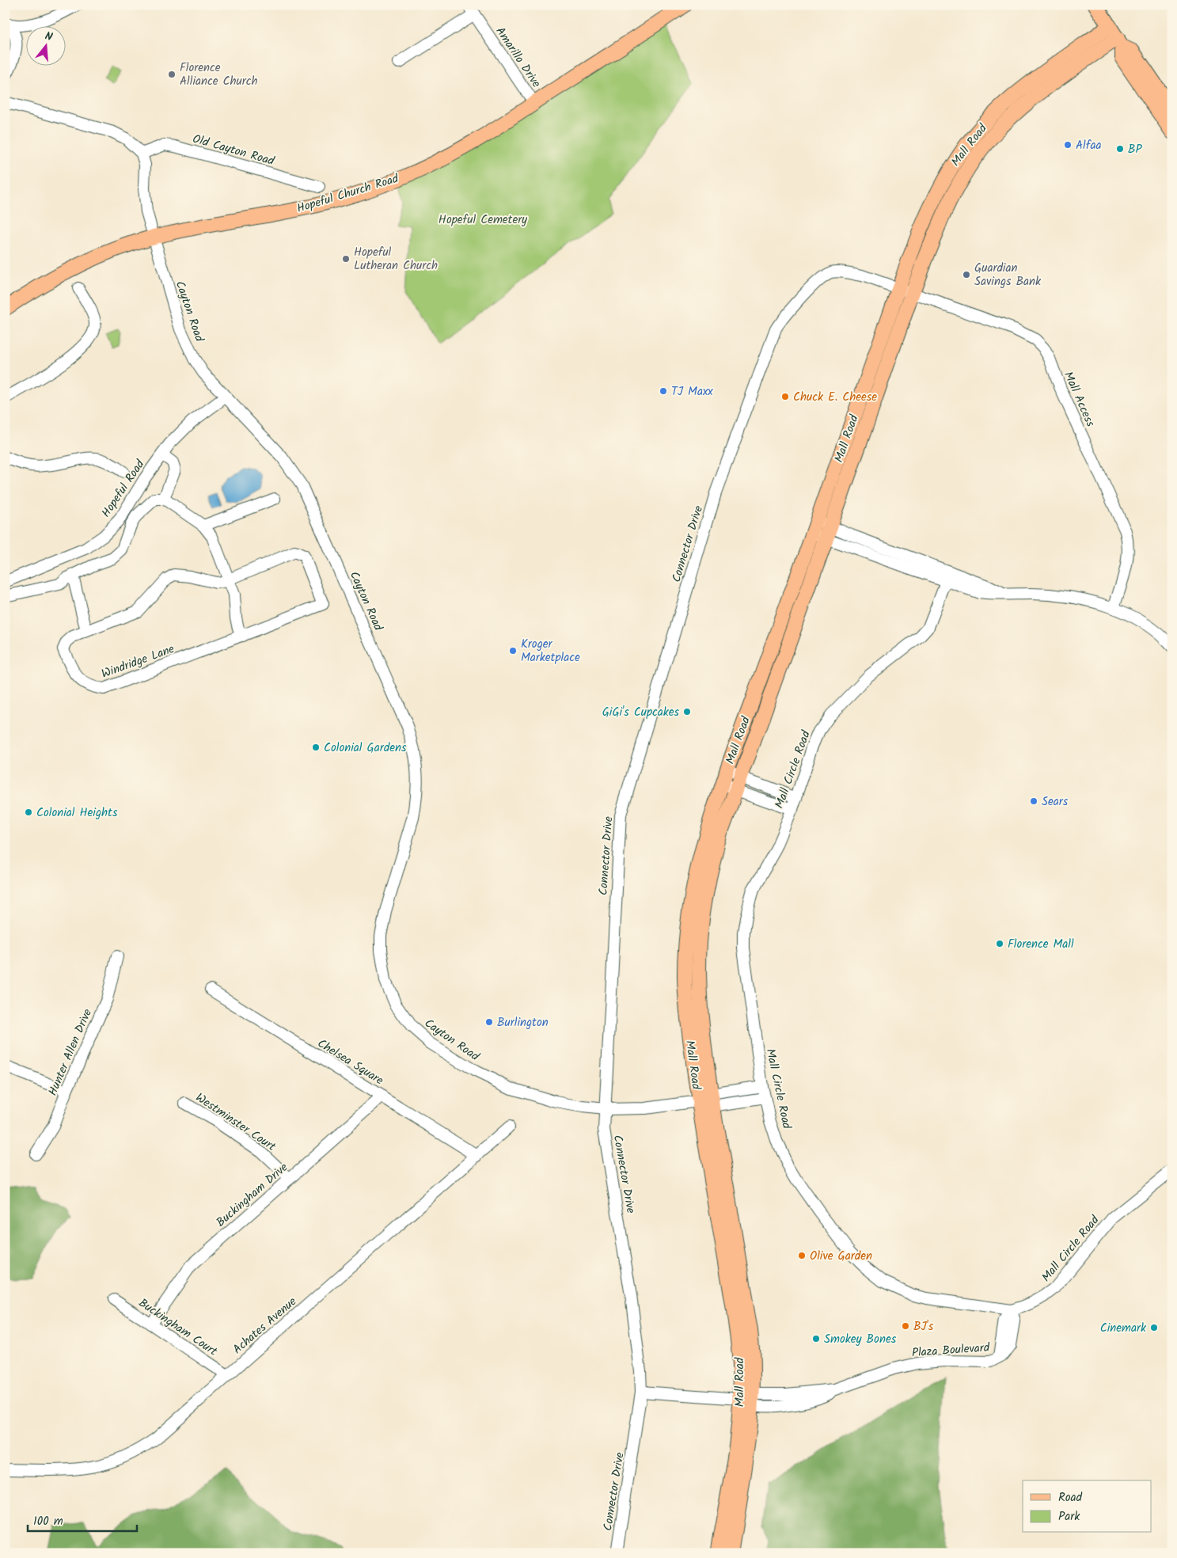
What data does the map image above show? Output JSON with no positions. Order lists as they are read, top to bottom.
{
  "streets": {
    "main road": ["Mall Road", "Hopeful Church Road"],
    "street": [
      "Amarillo Drive",
      "Old Cayton Road",
      "Cayton Road",
      "Mall Access",
      "Hopeful Road",
      "Connector Drive",
      "Windridge Lane",
      "Mall Circle Road",
      "Hunter Allen Drive",
      "Chelsea Square",
      "Westminster Court",
      "Buckingham Drive",
      "Achates Avenue",
      "Buckingham Court",
      "Plaza Boulevard"
    ]
  },
  "crossings": [
    ["Amarillo Drive", "Hopeful Church Road"],
    ["Mall Road", "Cayton Road"],
    ["Mall Road", "Mall Access"],
    ["Mall Road", "Connector Drive"],
    ["Mall Road", "Plaza Boulevard"],
    ["Old Cayton Road", "Cayton Road"],
    ["Hopeful Church Road", "Cayton Road"],
    ["Cayton Road", "Hopeful Road"],
    ["Cayton Road", "Connector Drive"],
    ["Mall Access", "Connector Drive"],
    ["Connector Drive", "Plaza Boulevard"],
    ["Mall Circle Road", "Plaza Boulevard"],
    ["Chelsea Square", "Buckingham Drive"],
    ["Chelsea Square", "Achates Avenue"],
    ["Westminster Court", "Buckingham Drive"],
    ["Buckingham Drive", "Buckingham Court"],
    ["Achates Avenue", "Buckingham Court"]
  ],
  "parks": ["Hopeful Cemetery"],
  "places": [
    "Florence Alliance Church",
    "Alfaa",
    "BP",
    "Hopeful Lutheran Church",
    "Guardian Savings Bank",
    "TJ Maxx",
    "Chuck E. Cheese",
    "Kroger Marketplace",
    "GiGi's Cupcakes",
    "Colonial Gardens",
    "Sears",
    "Colonial Heights",
    "Florence Mall",
    "Burlington",
    "Olive Garden",
    "BJ's",
    "Cinemark",
    "Smokey Bones"
  ],
  "legend": ["Road", "Park"],
  "scale_bar": "100 m",
  "north": "top"
}
